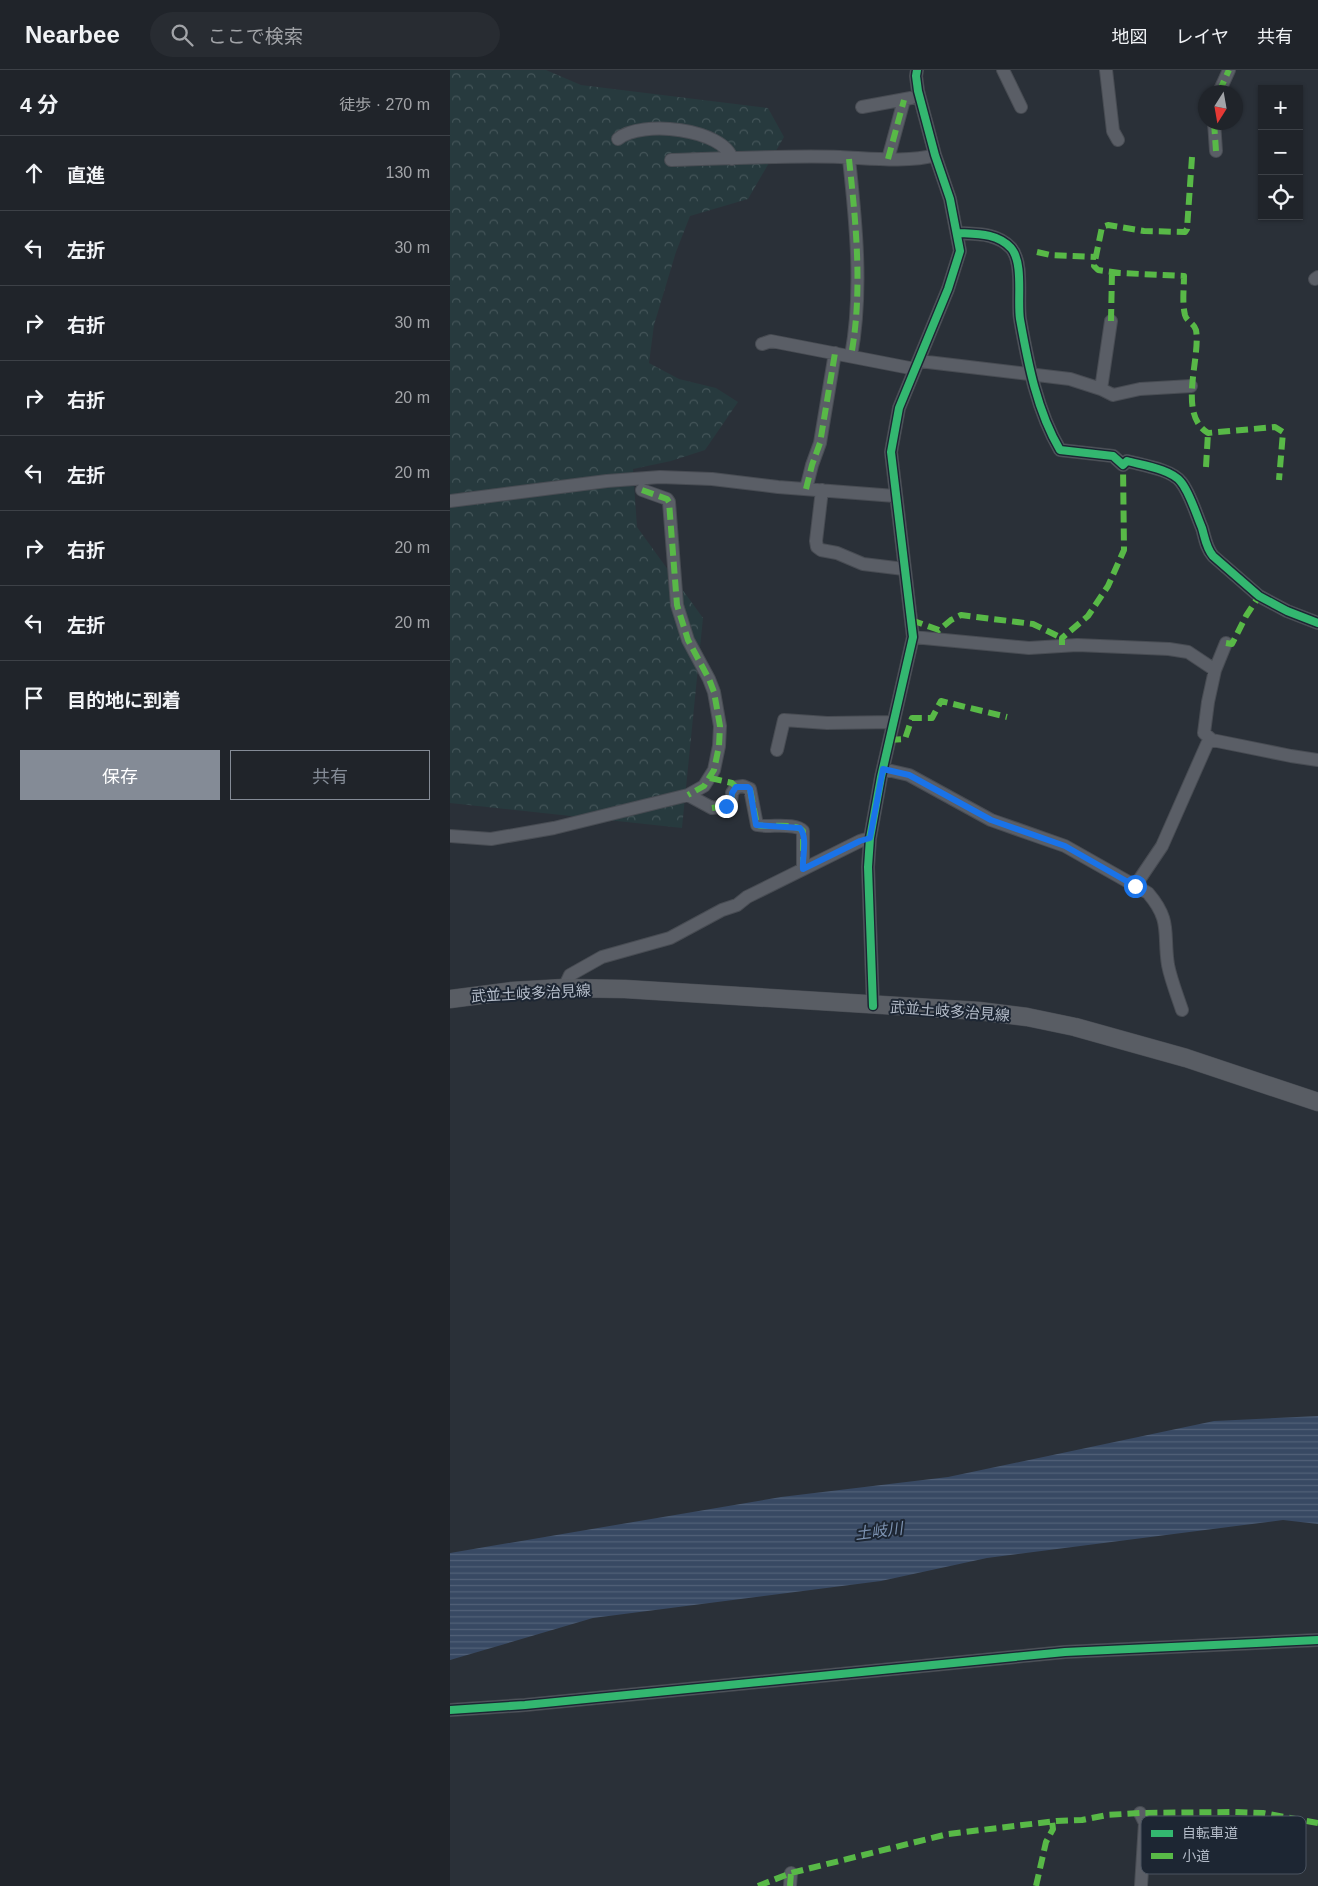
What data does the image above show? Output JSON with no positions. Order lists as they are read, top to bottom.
{
  "streets": {
    "main road": ["武並土岐多治見線"]
  },
  "water": ["土岐川"],
  "legend": ["自転車道", "小道"],
  "north": "bottom",
  "page": {
    "header": "Nearbee",
    "search": "ここで検索",
    "nav": ["地図", "レイヤ", "共有"],
    "heading": ["4 分", "徒歩 · 270 m"],
    "map_buttons": ["+", "−"],
    "list": [
      ["直進", "130 m"],
      ["左折", "30 m"],
      ["右折", "30 m"],
      ["右折", "20 m"],
      ["左折", "20 m"],
      ["右折", "20 m"],
      ["左折", "20 m"],
      "目的地に到着"
    ],
    "buttons": ["保存", "共有"]
  }
}
